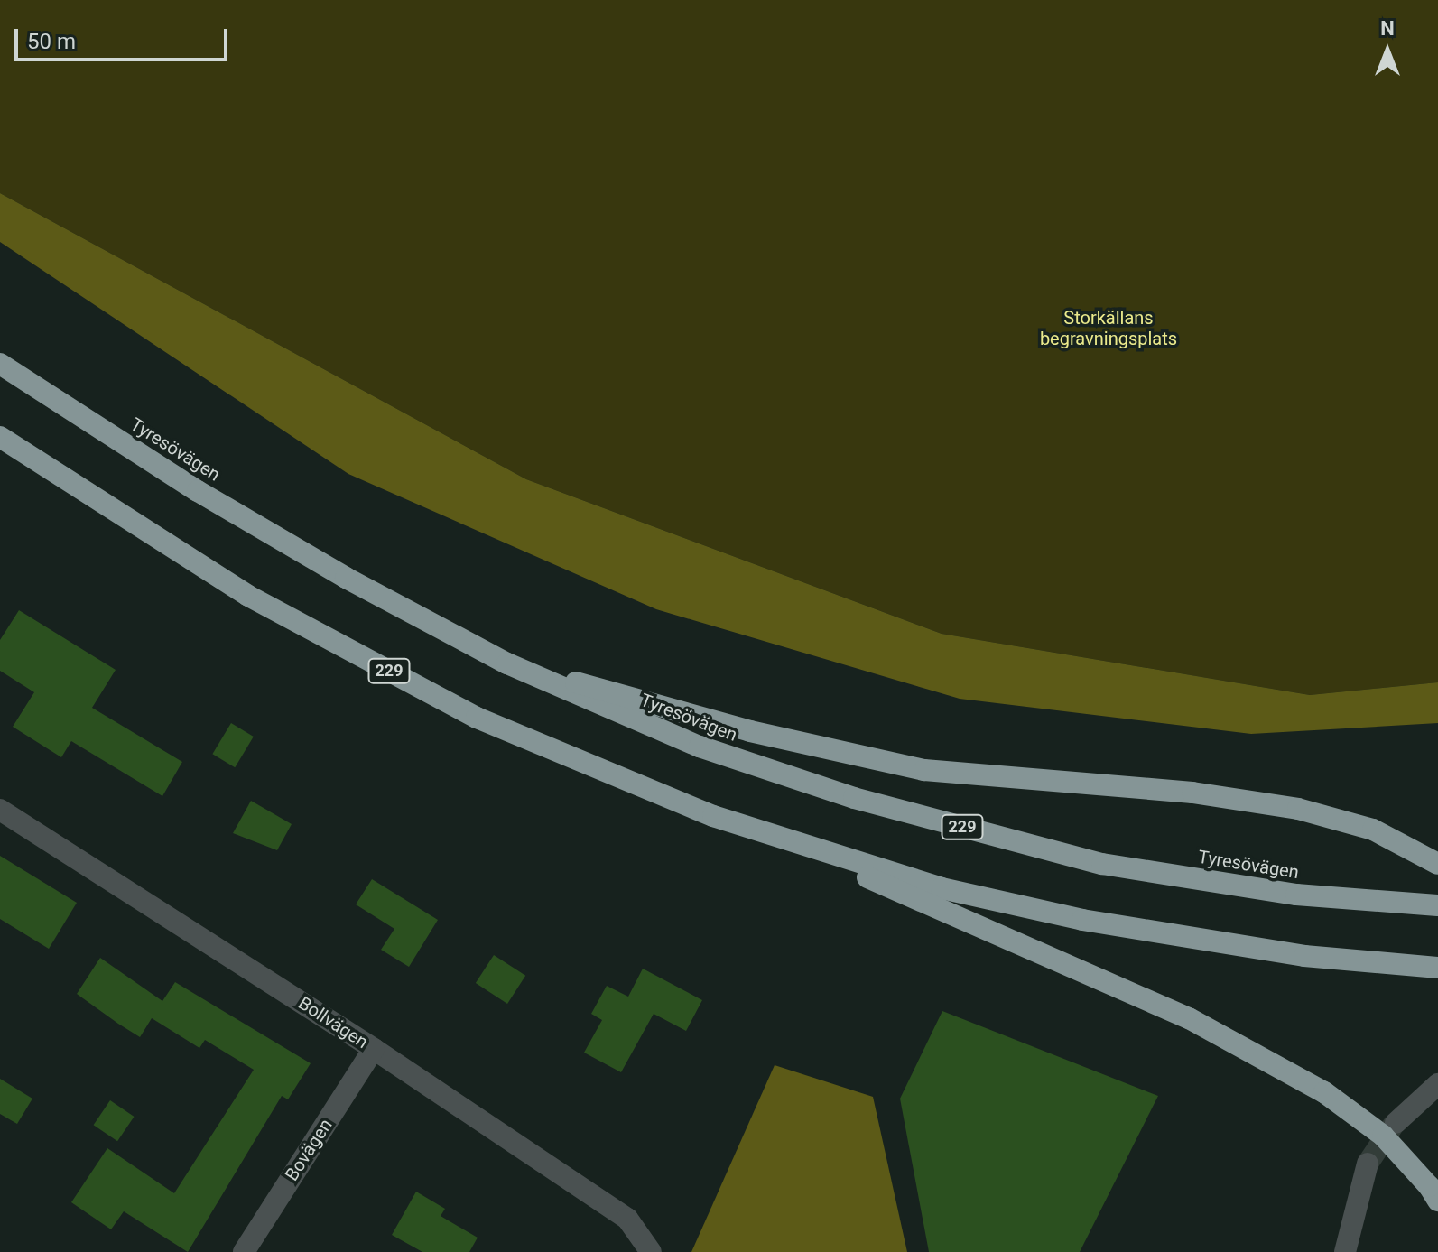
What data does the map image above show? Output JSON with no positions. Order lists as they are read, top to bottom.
{
  "streets": {
    "highway": ["Tyresövägen", "229"],
    "street": ["Bollvägen", "Bovägen"]
  },
  "crossings": [
    ["Bollvägen", "Bovägen"]
  ],
  "parks": ["Storkällans begravningsplats"],
  "scale_bar": "50 m",
  "north": "top"
}
